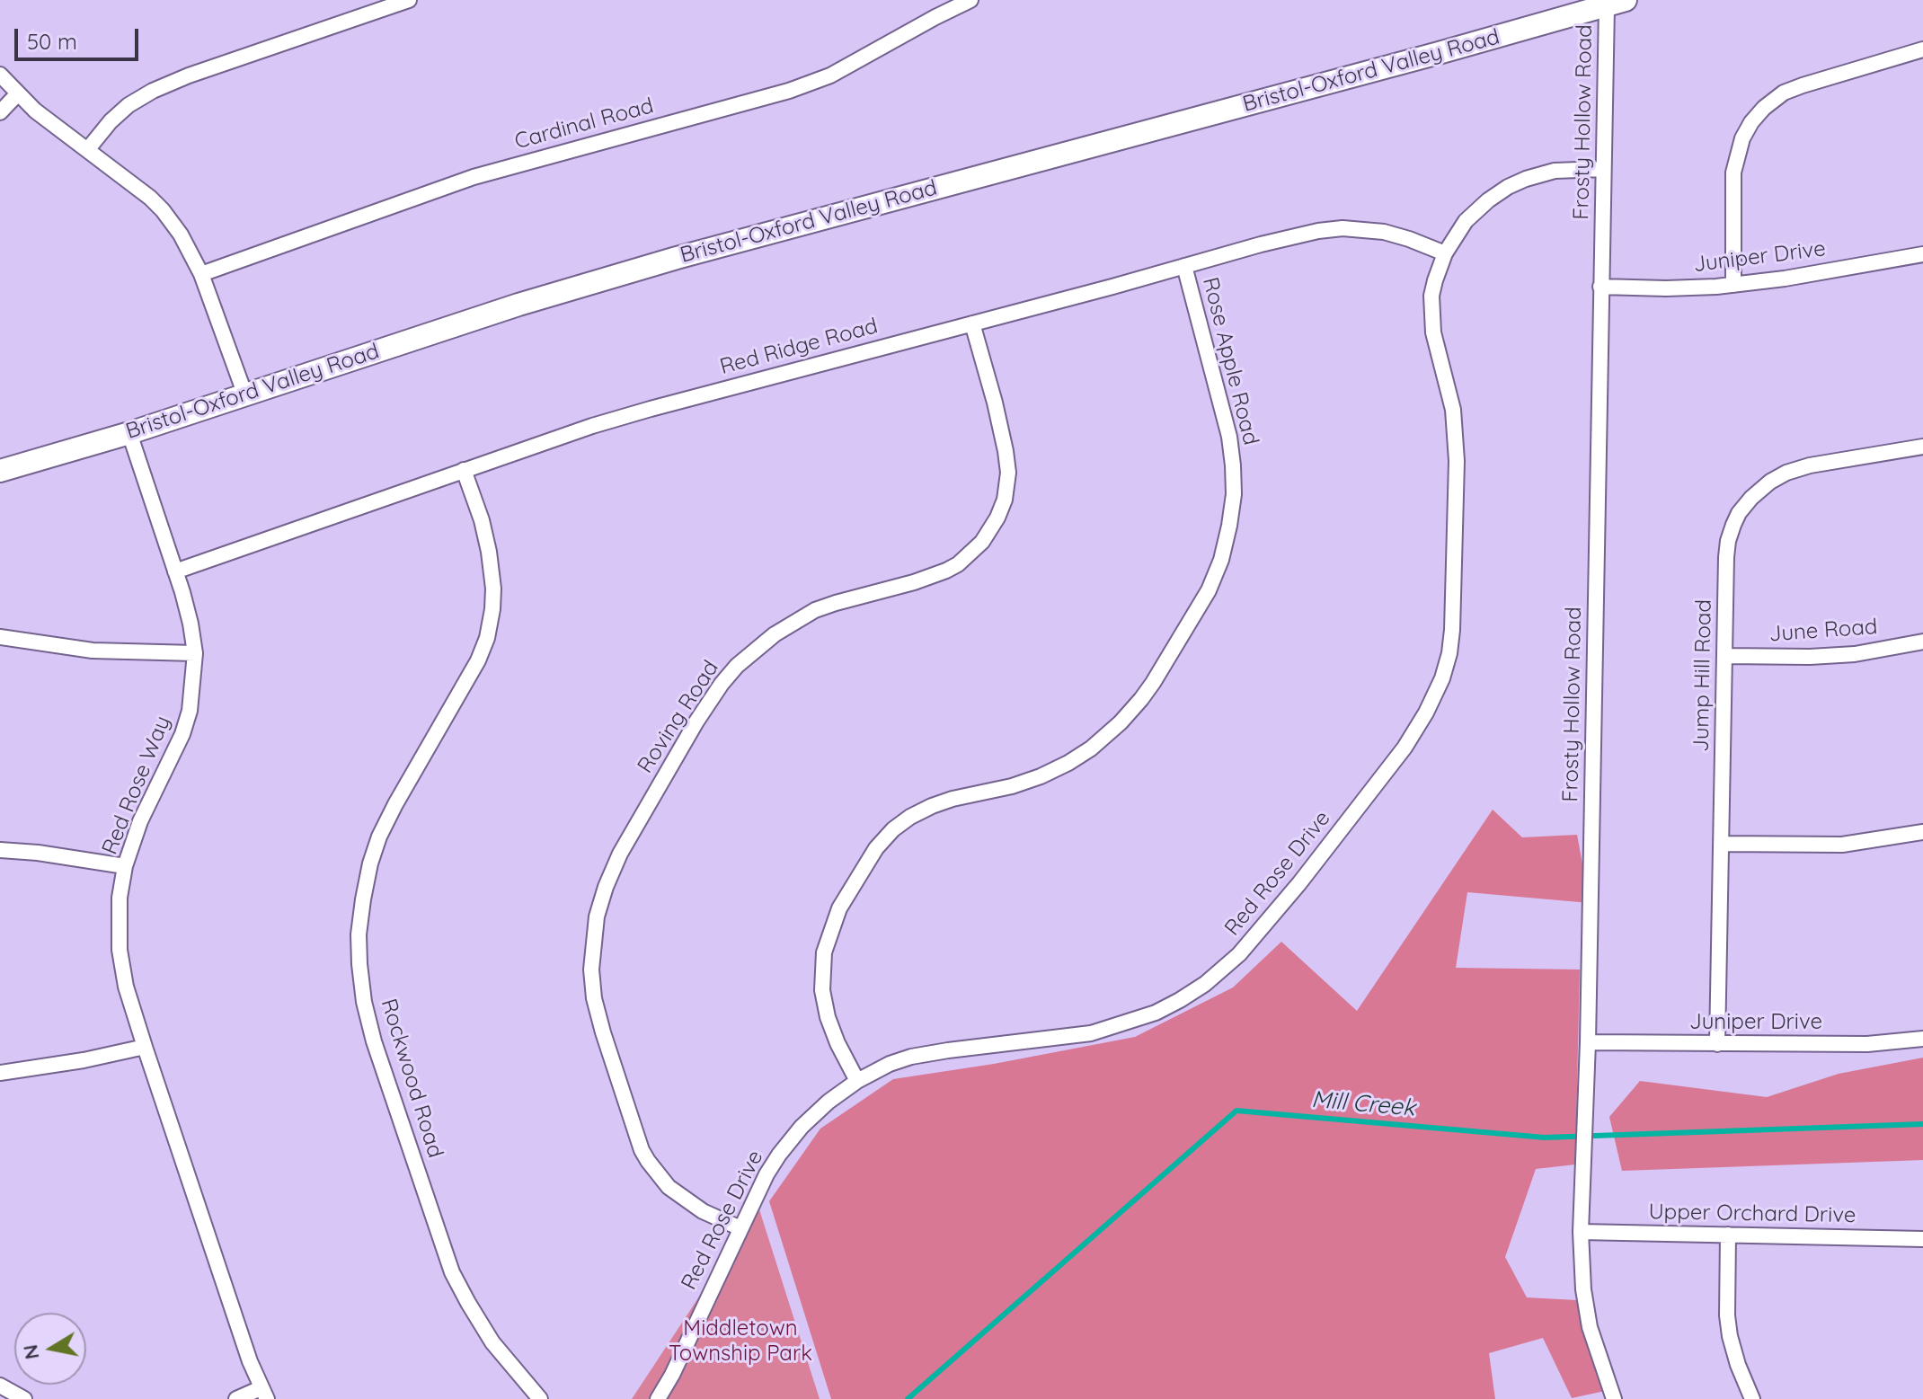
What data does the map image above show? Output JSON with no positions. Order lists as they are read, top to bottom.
{
  "streets": {
    "main road": ["Bristol-Oxford Valley Road"],
    "street": [
      "Frosty Hollow Road",
      "Cardinal Road",
      "Juniper Drive",
      "Red Ridge Road",
      "Rose Apple Road",
      "June Road",
      "Jump Hill Road",
      "Roving Road",
      "Red Rose Way",
      "Red Rose Drive",
      "Rockwood Road",
      "Upper Orchard Drive"
    ]
  },
  "crossings": [
    ["Bristol-Oxford Valley Road", "Frosty Hollow Road"],
    ["Bristol-Oxford Valley Road", "Red Rose Way"],
    ["Frosty Hollow Road", "Juniper Drive"],
    ["Frosty Hollow Road", "Red Rose Drive"],
    ["Frosty Hollow Road", "Upper Orchard Drive"],
    ["Juniper Drive", "Jump Hill Road"],
    ["Red Ridge Road", "Rose Apple Road"],
    ["Red Ridge Road", "Roving Road"],
    ["Red Ridge Road", "Red Rose Way"],
    ["Red Ridge Road", "Red Rose Drive"],
    ["Red Ridge Road", "Rockwood Road"],
    ["Rose Apple Road", "Red Rose Drive"],
    ["June Road", "Jump Hill Road"],
    ["Roving Road", "Red Rose Drive"]
  ],
  "water": ["Mill Creek"],
  "parks": ["Middletown Township Park"],
  "scale_bar": "50 m",
  "north": "left"
}
